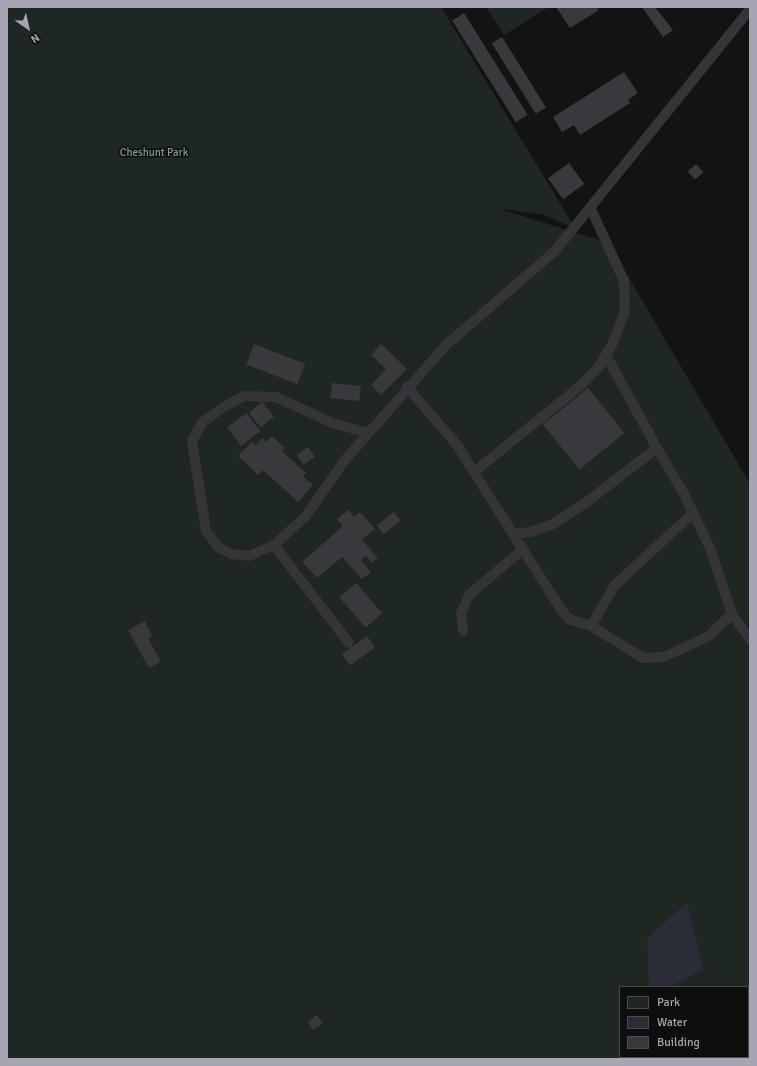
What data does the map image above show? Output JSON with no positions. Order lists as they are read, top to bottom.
{
  "parks": ["Cheshunt Park"],
  "legend": ["Park", "Water", "Building"],
  "north": "bottom right"
}
